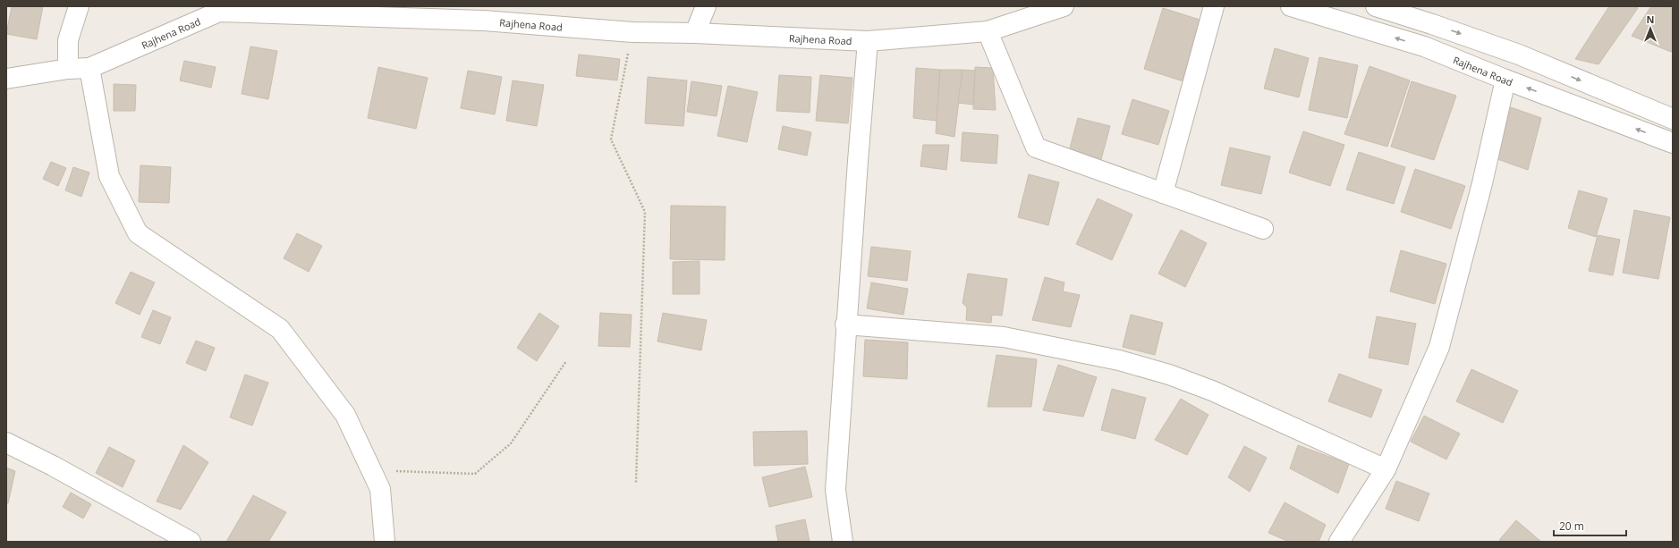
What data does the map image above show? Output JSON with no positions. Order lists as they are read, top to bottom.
{
  "streets": {
    "street": ["Rajhena Road"]
  },
  "scale_bar": "20 m",
  "north": "top"
}
